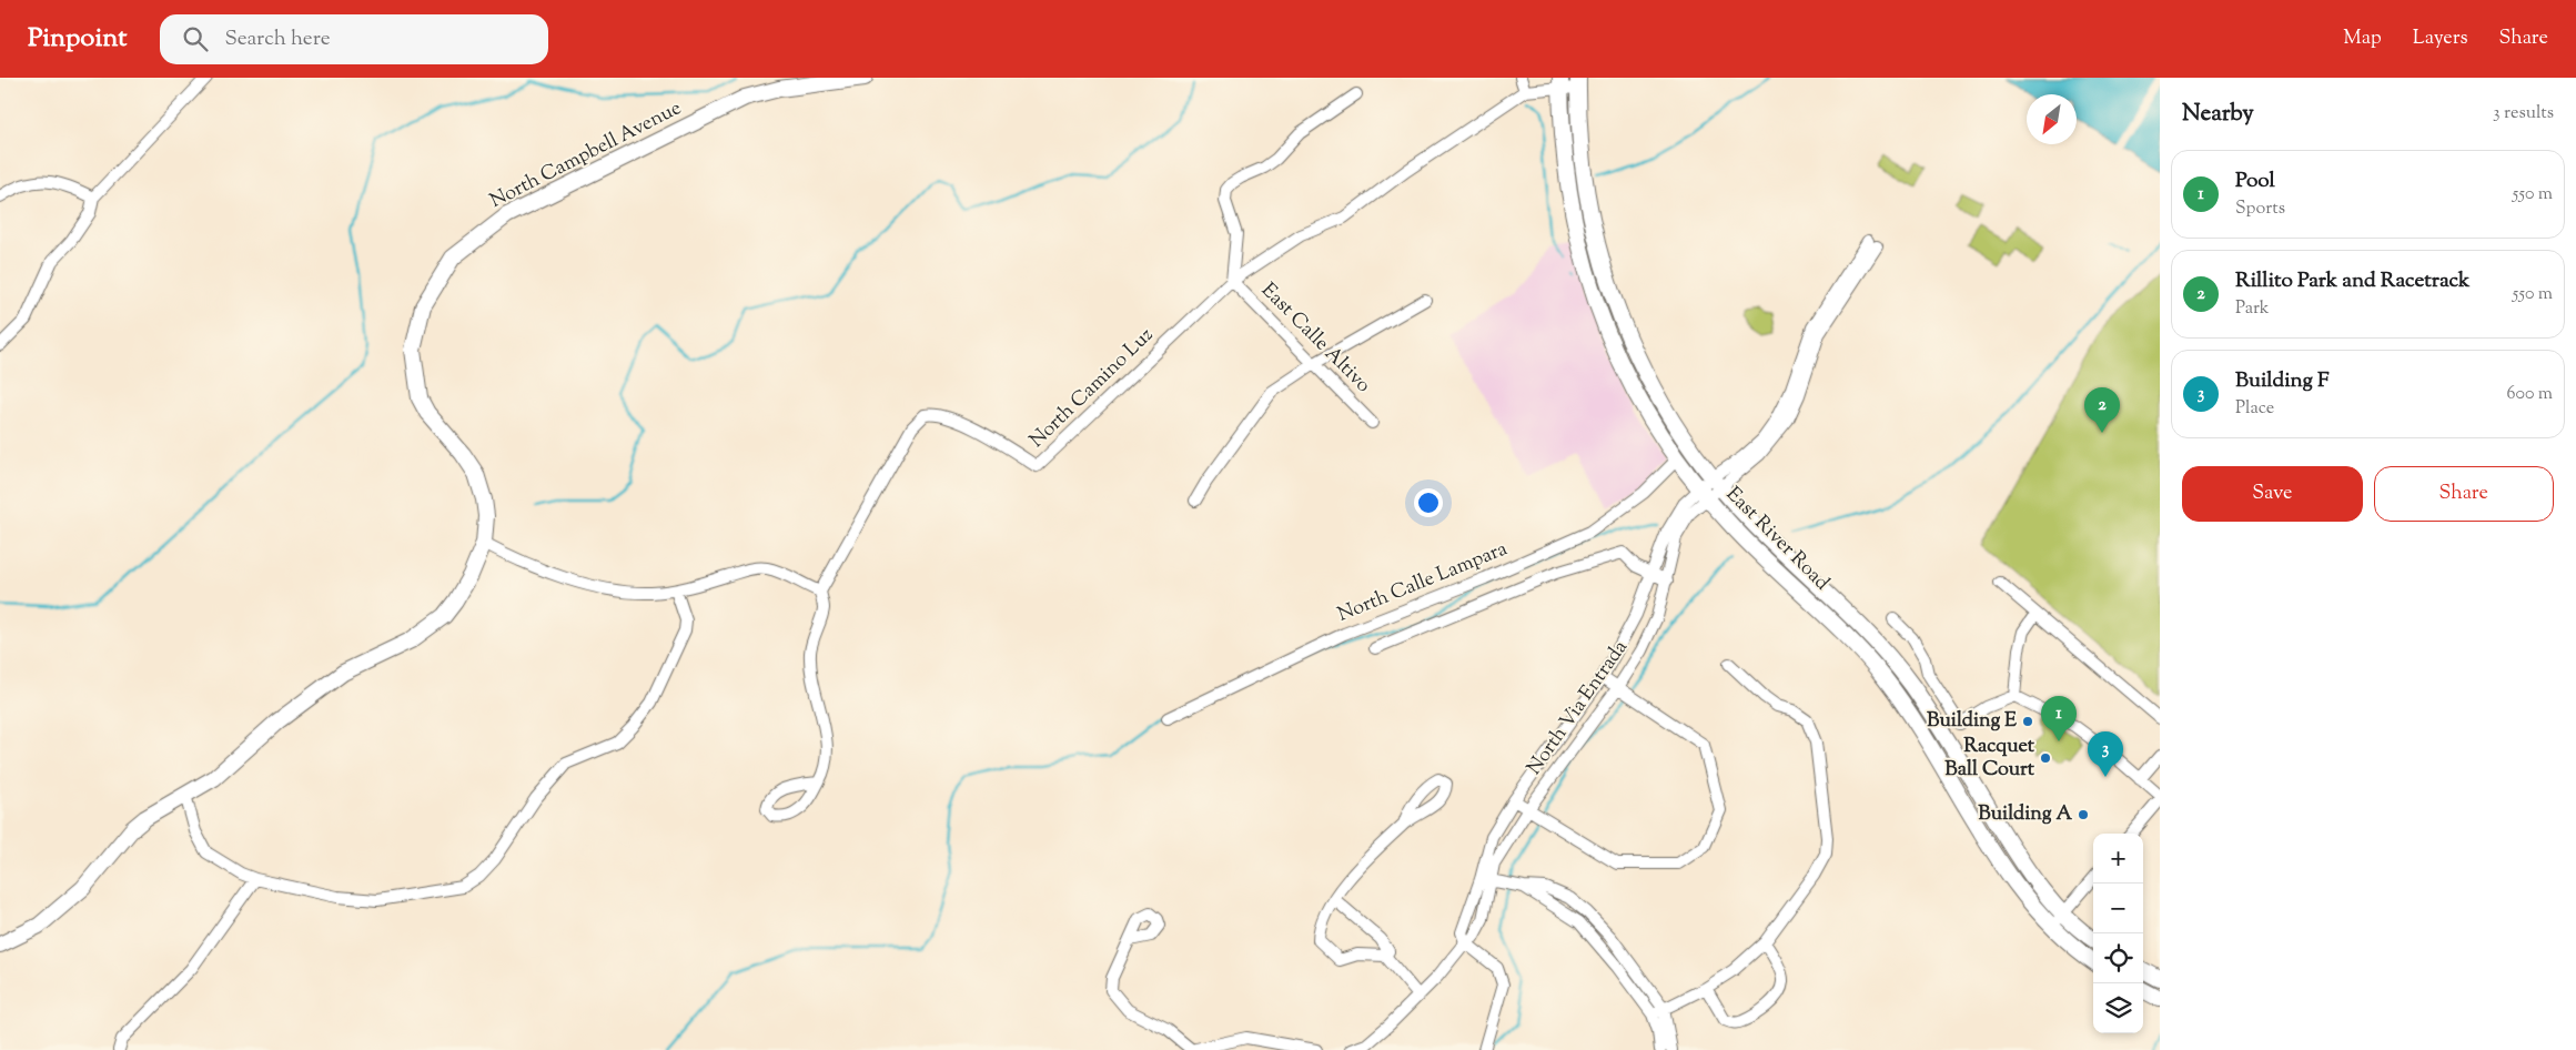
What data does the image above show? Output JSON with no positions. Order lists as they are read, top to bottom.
{
  "streets": {
    "main road": ["North Campbell Avenue", "East River Road"],
    "street": [
      "East Calle Altivo",
      "North Camino Luz",
      "North Calle Lampara",
      "North Via Entrada"
    ]
  },
  "crossings": [
    ["East Calle Altivo", "North Camino Luz"],
    ["North Camino Luz", "East River Road"],
    ["East River Road", "North Calle Lampara"],
    ["East River Road", "North Via Entrada"]
  ],
  "places": ["Building E", "Racquet Ball Court", "Building A"],
  "north": "bottom left",
  "page": {
    "header": "Pinpoint",
    "search": "Search here",
    "nav": ["Map", "Layers", "Share"],
    "heading": ["Nearby", "3 results"],
    "list": [
      {
        "mark": "1",
        "name": "Pool",
        "note": "Sports",
        "value": "550 m"
      },
      {
        "mark": "2",
        "name": "Rillito Park and Racetrack",
        "note": "Park",
        "value": "550 m"
      },
      {
        "mark": "3",
        "name": "Building F",
        "note": "Place",
        "value": "600 m"
      }
    ],
    "pins": ["2", "1", "3"],
    "buttons": ["Save", "Share"],
    "map_buttons": ["+", "−"]
  }
}
